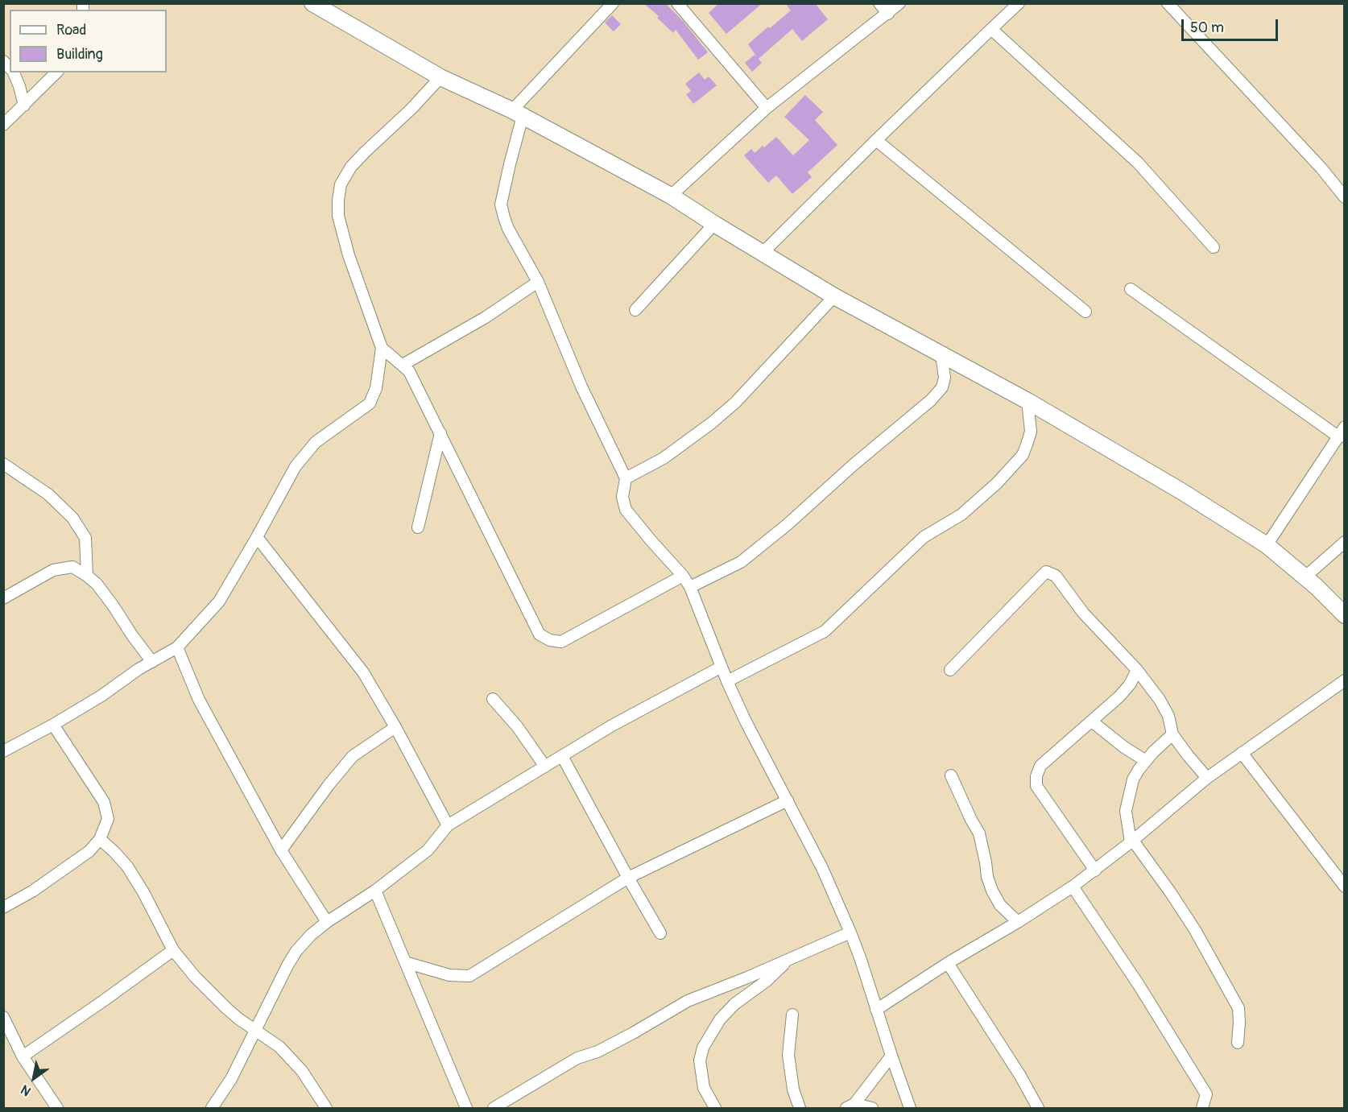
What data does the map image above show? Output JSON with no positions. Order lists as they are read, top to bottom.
{
  "legend": ["Road", "Building"],
  "scale_bar": "50 m",
  "north": "bottom left"
}
